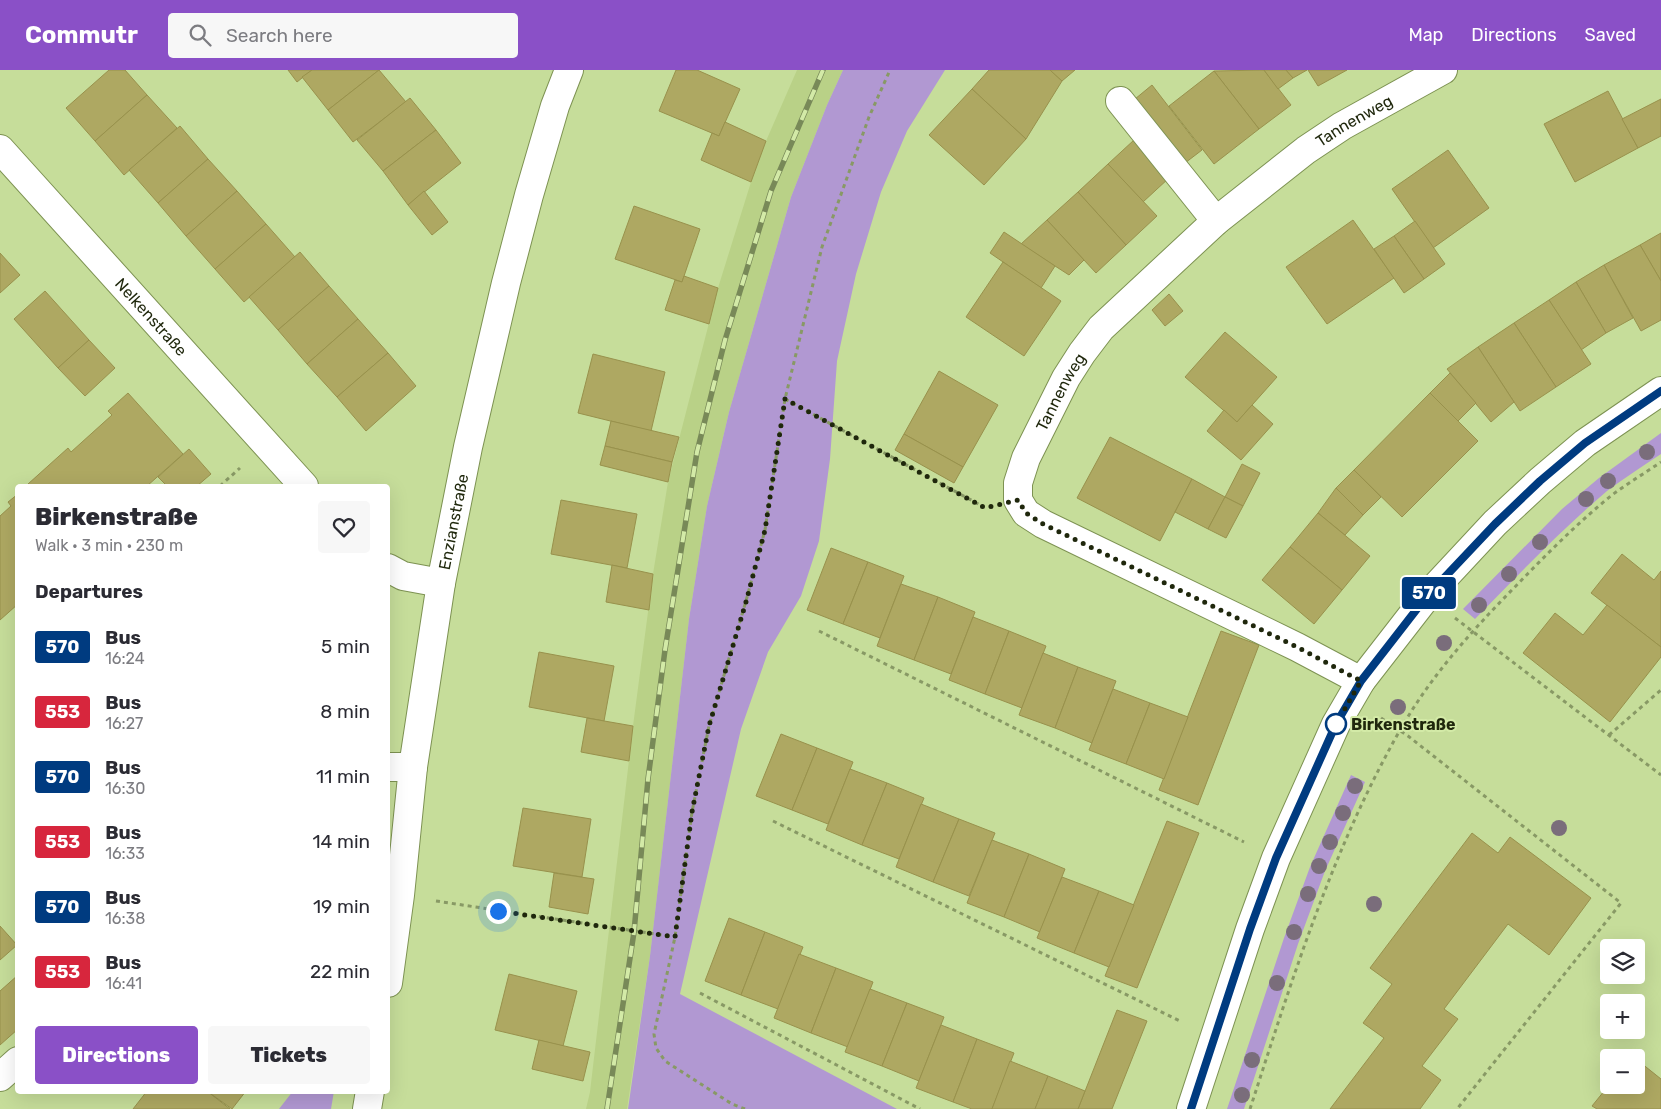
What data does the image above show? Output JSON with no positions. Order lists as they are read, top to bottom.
{
  "streets": {
    "street": ["Tannenweg", "Nelkenstraße", "Enzianstraße"]
  },
  "places": ["Birkenstraße"],
  "lines": ["bus line 570"],
  "page": {
    "header": "Commutr",
    "search": "Search here",
    "nav": ["Map", "Directions", "Saved"],
    "on_map": "570",
    "heading": [
      ["Birkenstraße", "Walk · 3 min · 230 m"],
      "Departures"
    ],
    "list": [
      {
        "mark": "570",
        "name": "Bus",
        "note": "16:24",
        "value": "5 min"
      },
      {
        "mark": "553",
        "name": "Bus",
        "note": "16:27",
        "value": "8 min"
      },
      {
        "mark": "570",
        "name": "Bus",
        "note": "16:30",
        "value": "11 min"
      },
      {
        "mark": "553",
        "name": "Bus",
        "note": "16:33",
        "value": "14 min"
      },
      {
        "mark": "570",
        "name": "Bus",
        "note": "16:38",
        "value": "19 min"
      },
      {
        "mark": "553",
        "name": "Bus",
        "note": "16:41",
        "value": "22 min"
      }
    ],
    "map_buttons": ["+", "−"],
    "buttons": ["Directions", "Tickets"]
  }
}
